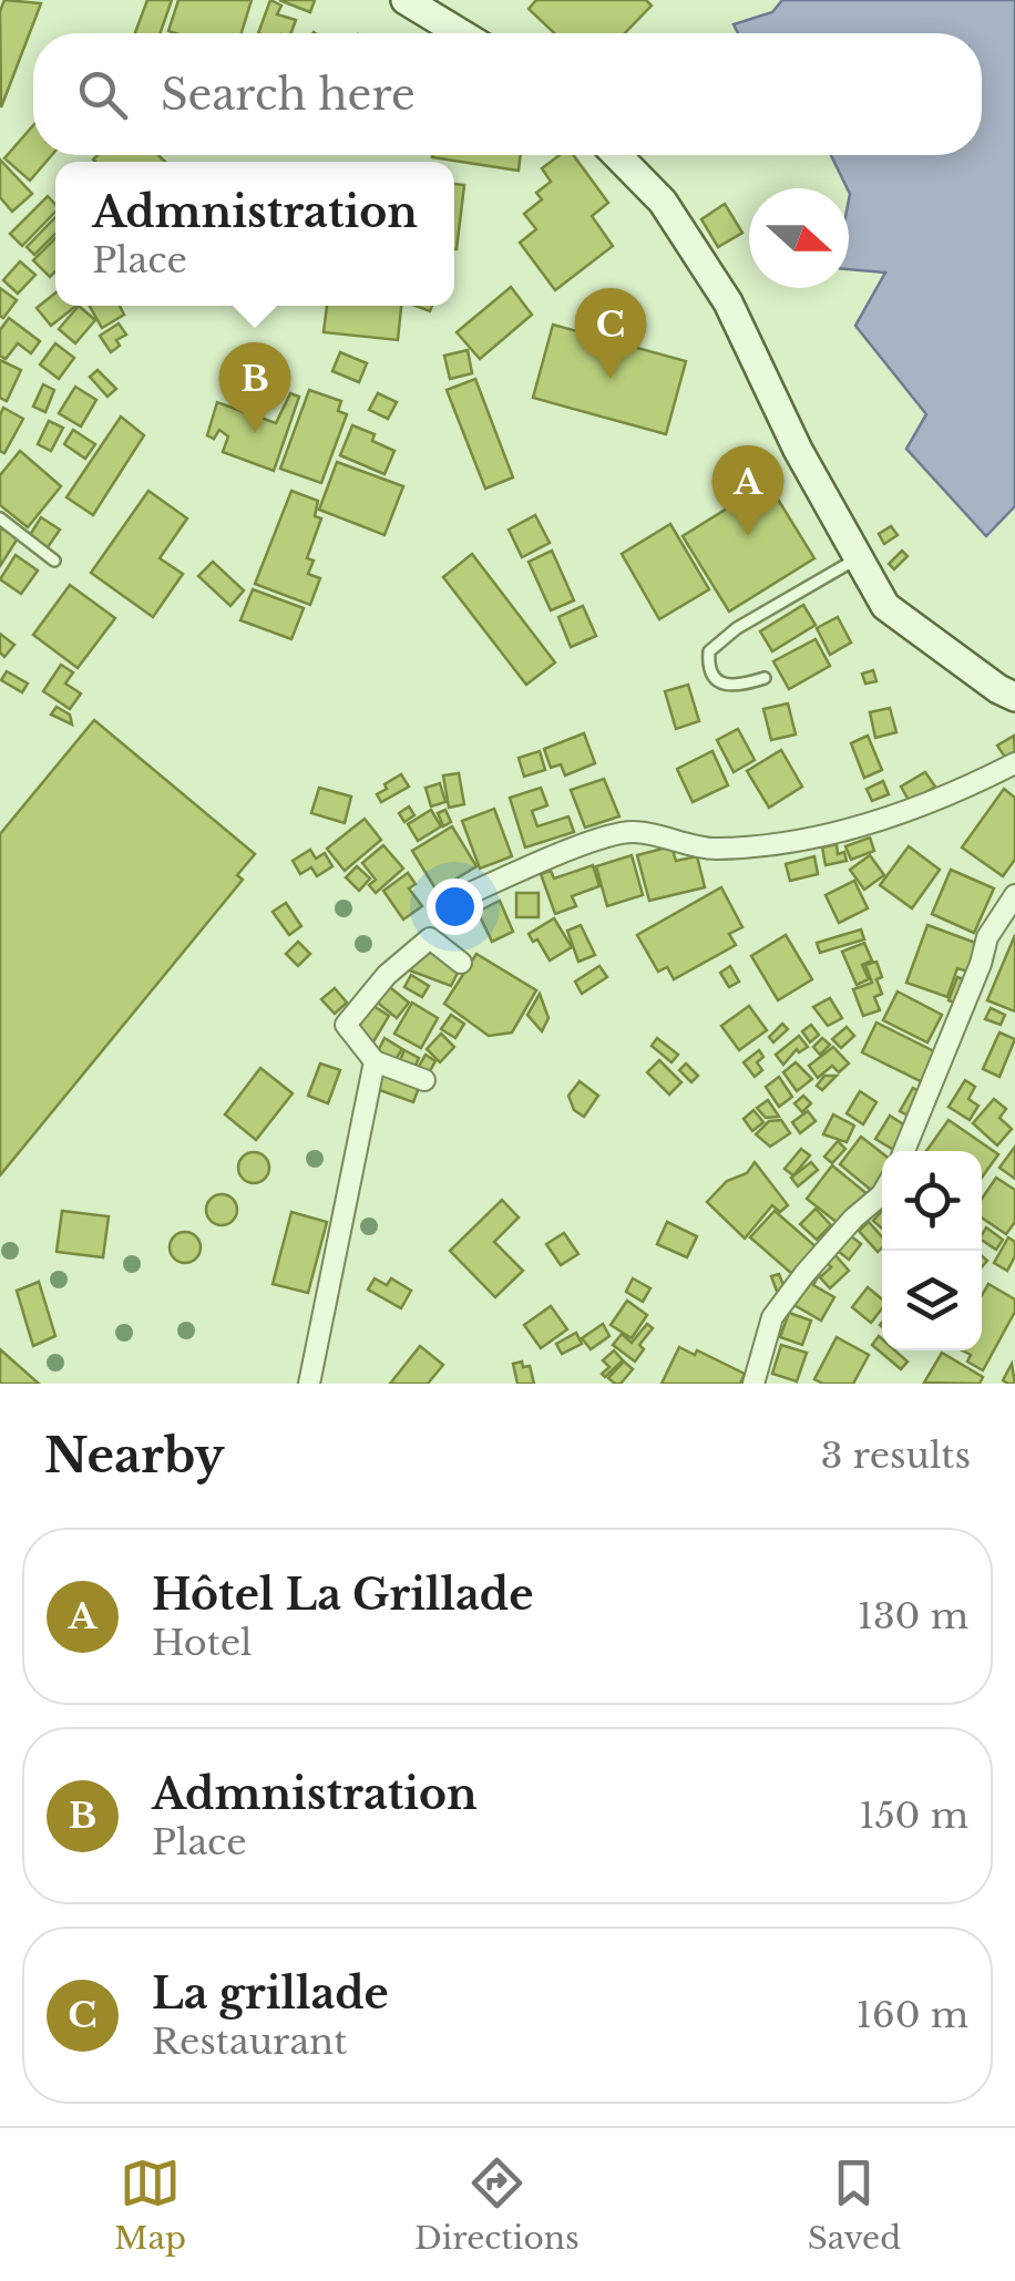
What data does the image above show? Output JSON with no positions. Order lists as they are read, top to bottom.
{
  "north": "right",
  "page": {
    "search": "Search here",
    "popup": ["Admnistration", "Place"],
    "pins": ["C", "B", "A"],
    "heading": ["Nearby", "3 results"],
    "list": [
      {
        "mark": "A",
        "name": "Hôtel La Grillade",
        "note": "Hotel",
        "value": "130 m"
      },
      {
        "mark": "B",
        "name": "Admnistration",
        "note": "Place",
        "value": "150 m"
      },
      {
        "mark": "C",
        "name": "La grillade",
        "note": "Restaurant",
        "value": "160 m"
      }
    ],
    "nav": ["Map", "Directions", "Saved"]
  }
}
